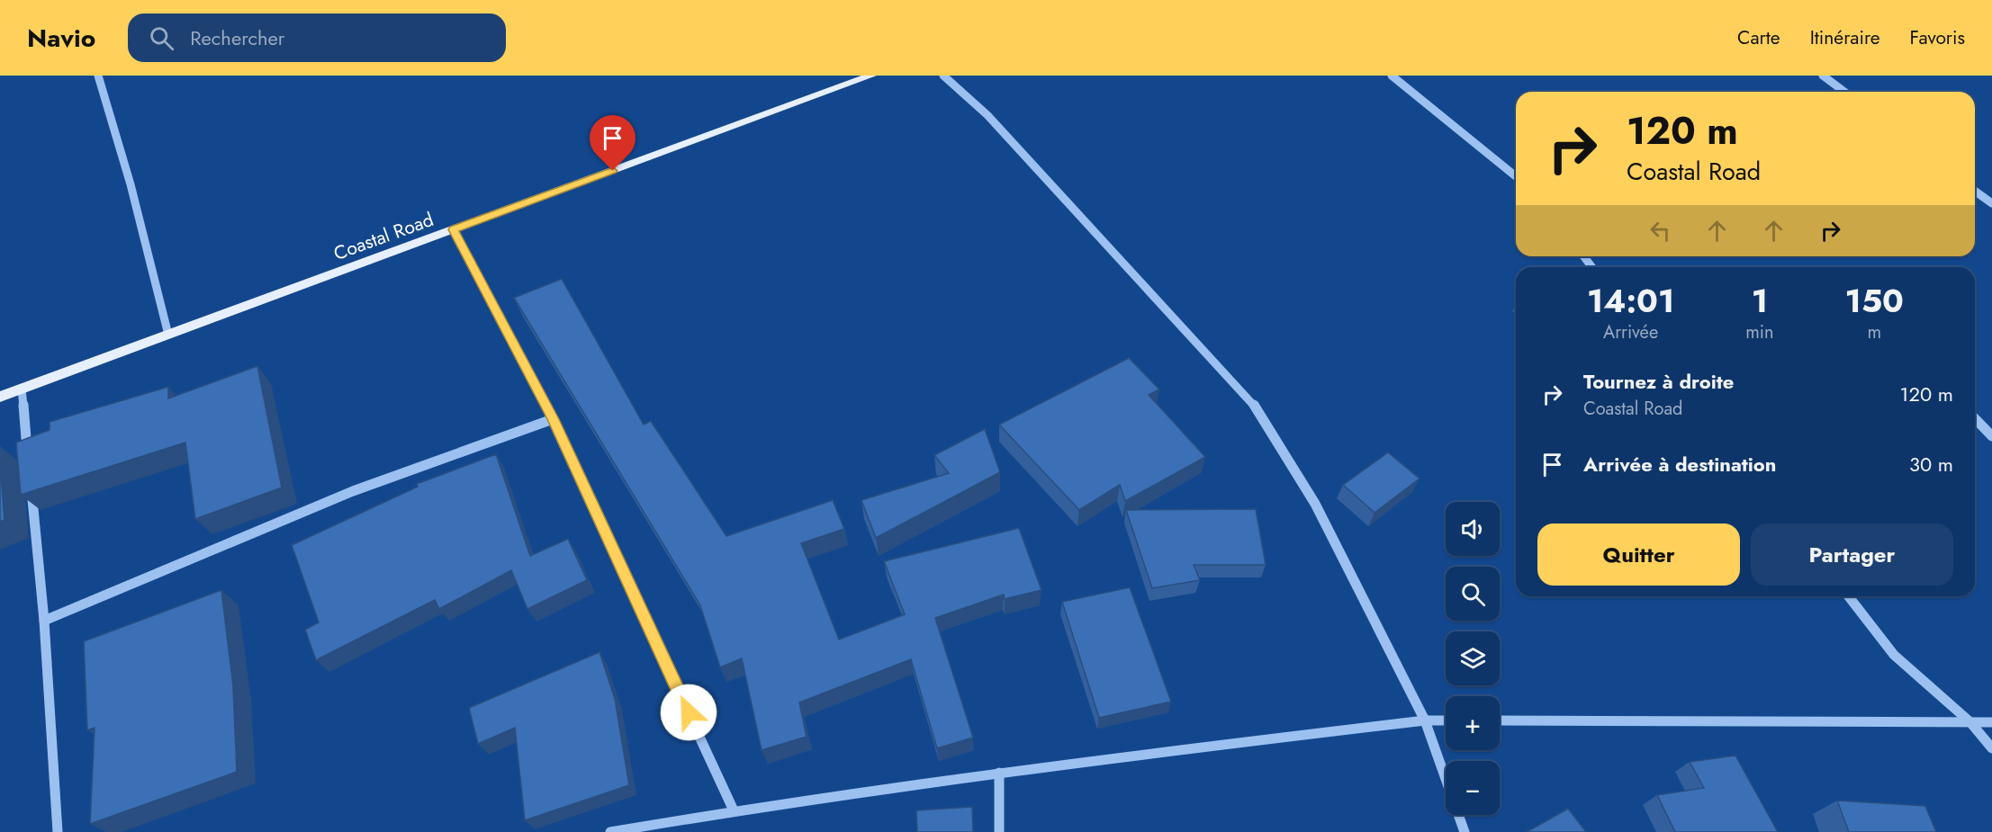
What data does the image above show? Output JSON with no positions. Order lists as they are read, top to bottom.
{
  "streets": {
    "main road": ["Coastal Road"]
  },
  "page": {
    "header": "Navio",
    "search": "Rechercher",
    "nav": ["Carte", "Itinéraire", "Favoris"],
    "turn": ["120 m", "Coastal Road"],
    "eta": [
      "14:01",
      "Arrivée",
      "1",
      "min",
      "150",
      "m"
    ],
    "list": [
      {
        "name": "Tournez à droite",
        "note": "Coastal Road",
        "value": "120 m"
      },
      {
        "name": "Arrivée à destination",
        "value": "30 m"
      }
    ],
    "map_buttons": ["+", "−"],
    "buttons": ["Quitter", "Partager"]
  }
}
